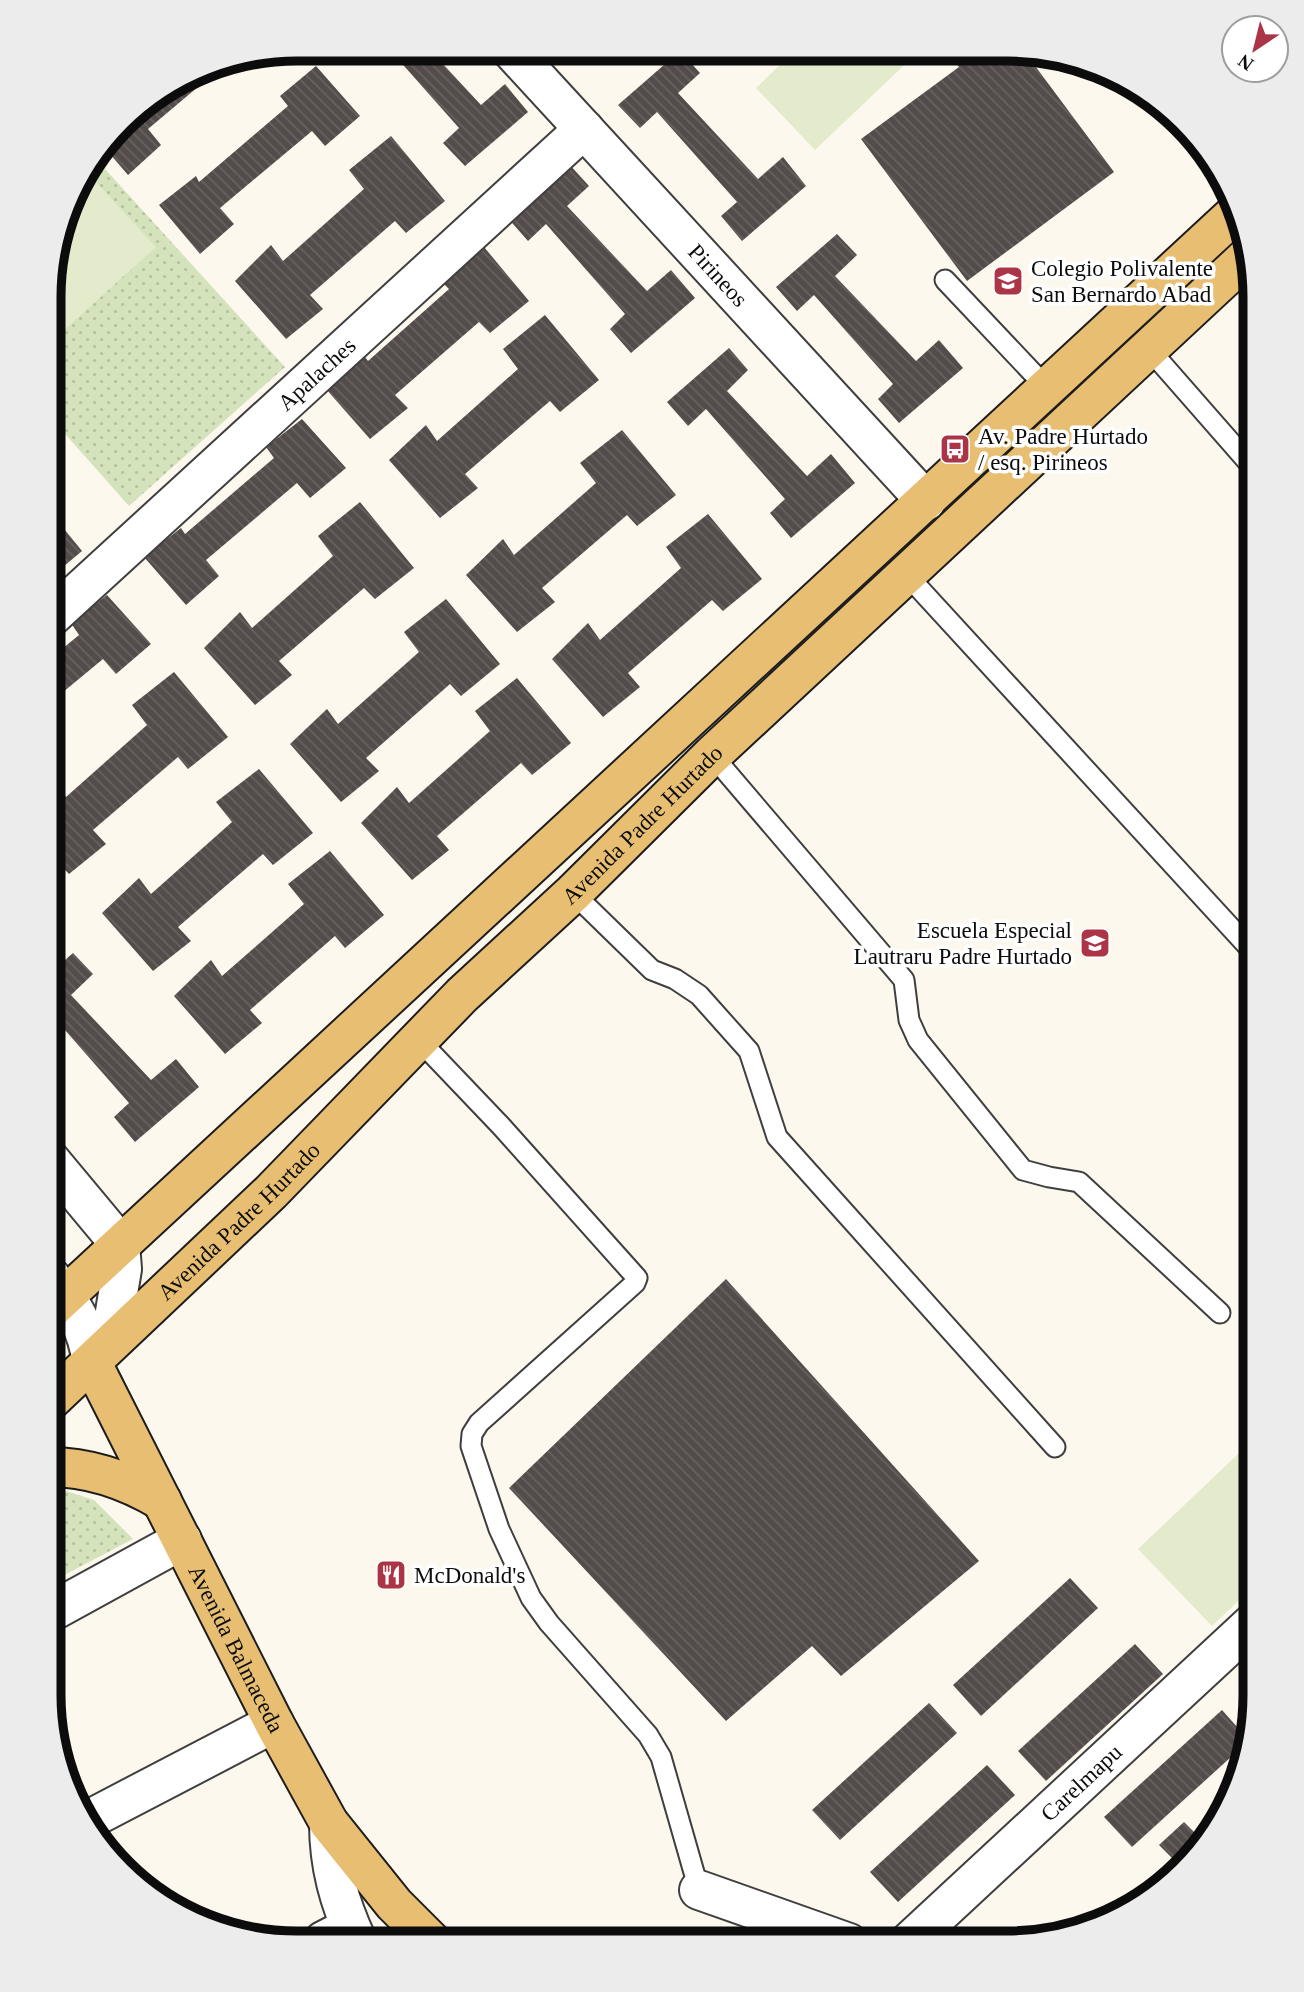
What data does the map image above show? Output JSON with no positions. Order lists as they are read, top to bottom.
{
  "streets": {
    "main road": ["Avenida Padre Hurtado", "Avenida Balmaceda"],
    "street": ["Pirineos", "Apalaches", "Carelmapu"]
  },
  "crossings": [
    ["Pirineos", "Apalaches"],
    ["Pirineos", "Avenida Padre Hurtado"],
    ["Avenida Padre Hurtado", "Avenida Balmaceda"]
  ],
  "places": {
    "school or university": ["Colegio Polivalente San Bernardo Abad", "Escuela Especial Lautraru Padre Hurtado"],
    "bus stop": ["Av. Padre Hurtado / esq. Pirineos"],
    "restaurant": ["McDonald's"]
  },
  "north": "bottom left"
}
